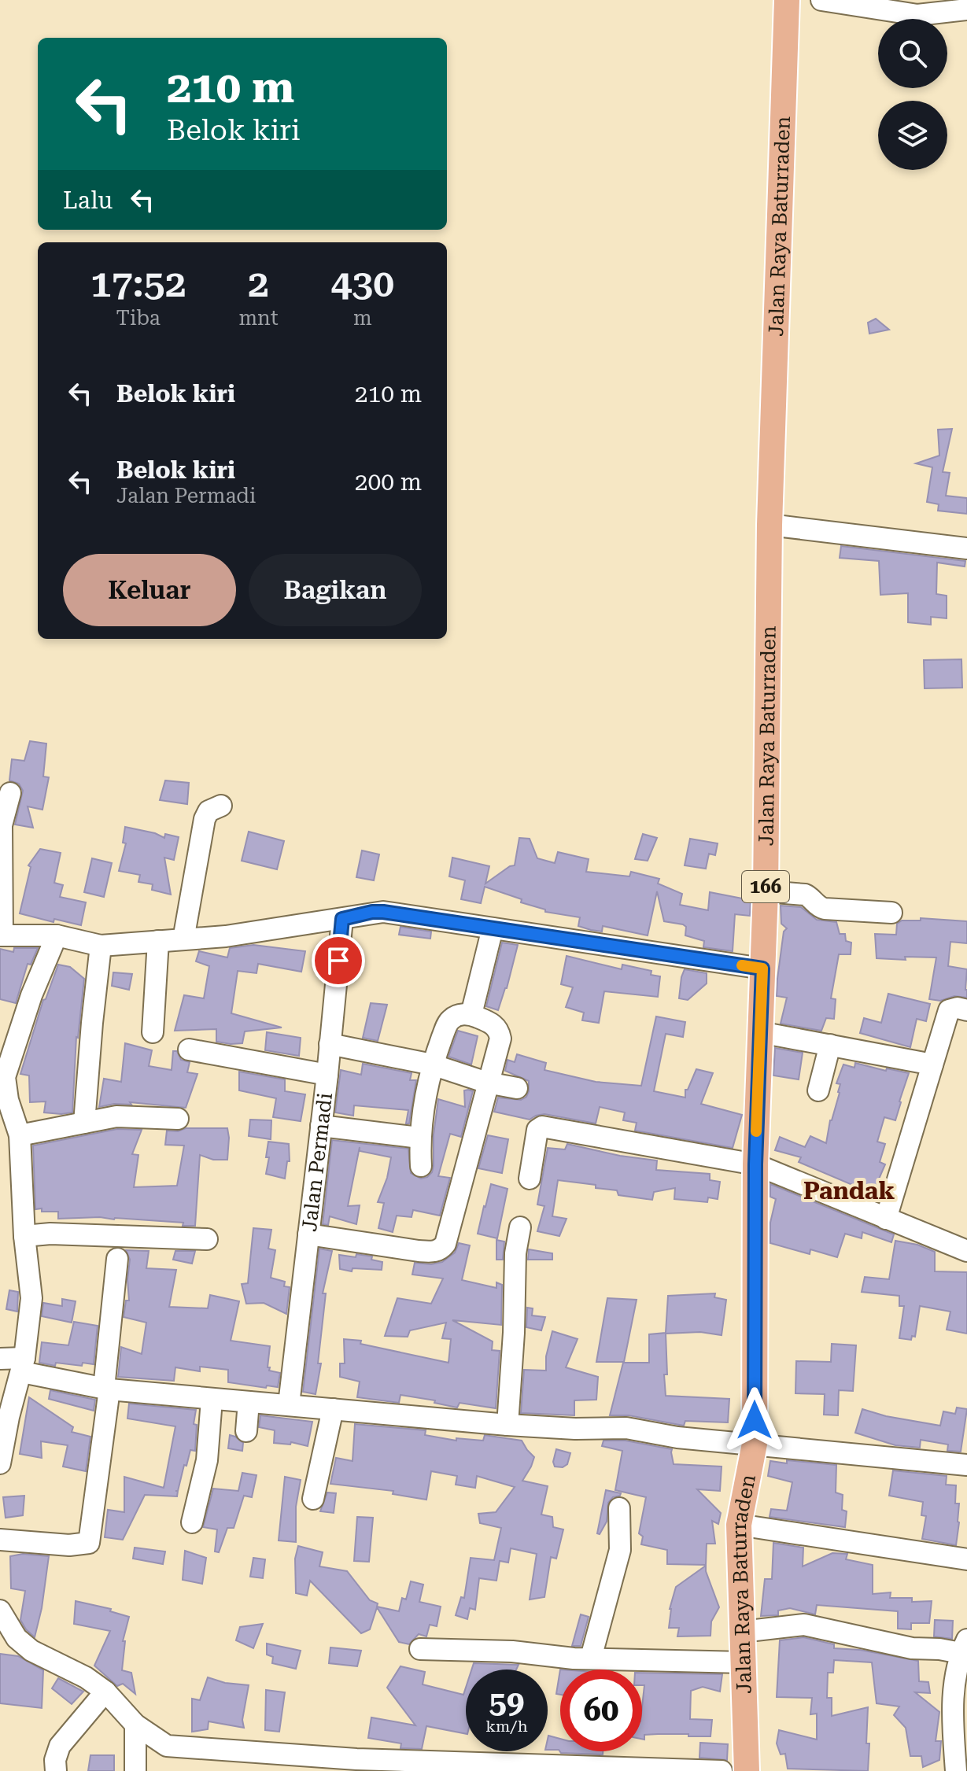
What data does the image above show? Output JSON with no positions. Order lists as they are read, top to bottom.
{
  "streets": {
    "main road": ["Jalan Raya Baturraden", "166"],
    "street": ["Jalan Permadi"]
  },
  "districts": ["Pandak"],
  "page": {
    "turn": ["210 m", "Belok kiri"],
    "then": "Lalu",
    "eta": [
      "17:52",
      "Tiba",
      "2",
      "mnt",
      "430",
      "m"
    ],
    "list": [
      {
        "name": "Belok kiri",
        "value": "210 m"
      },
      {
        "name": "Belok kiri",
        "note": "Jalan Permadi",
        "value": "200 m"
      }
    ],
    "buttons": ["Keluar", "Bagikan"],
    "speed": "59 km/h",
    "limit": "60"
  }
}
